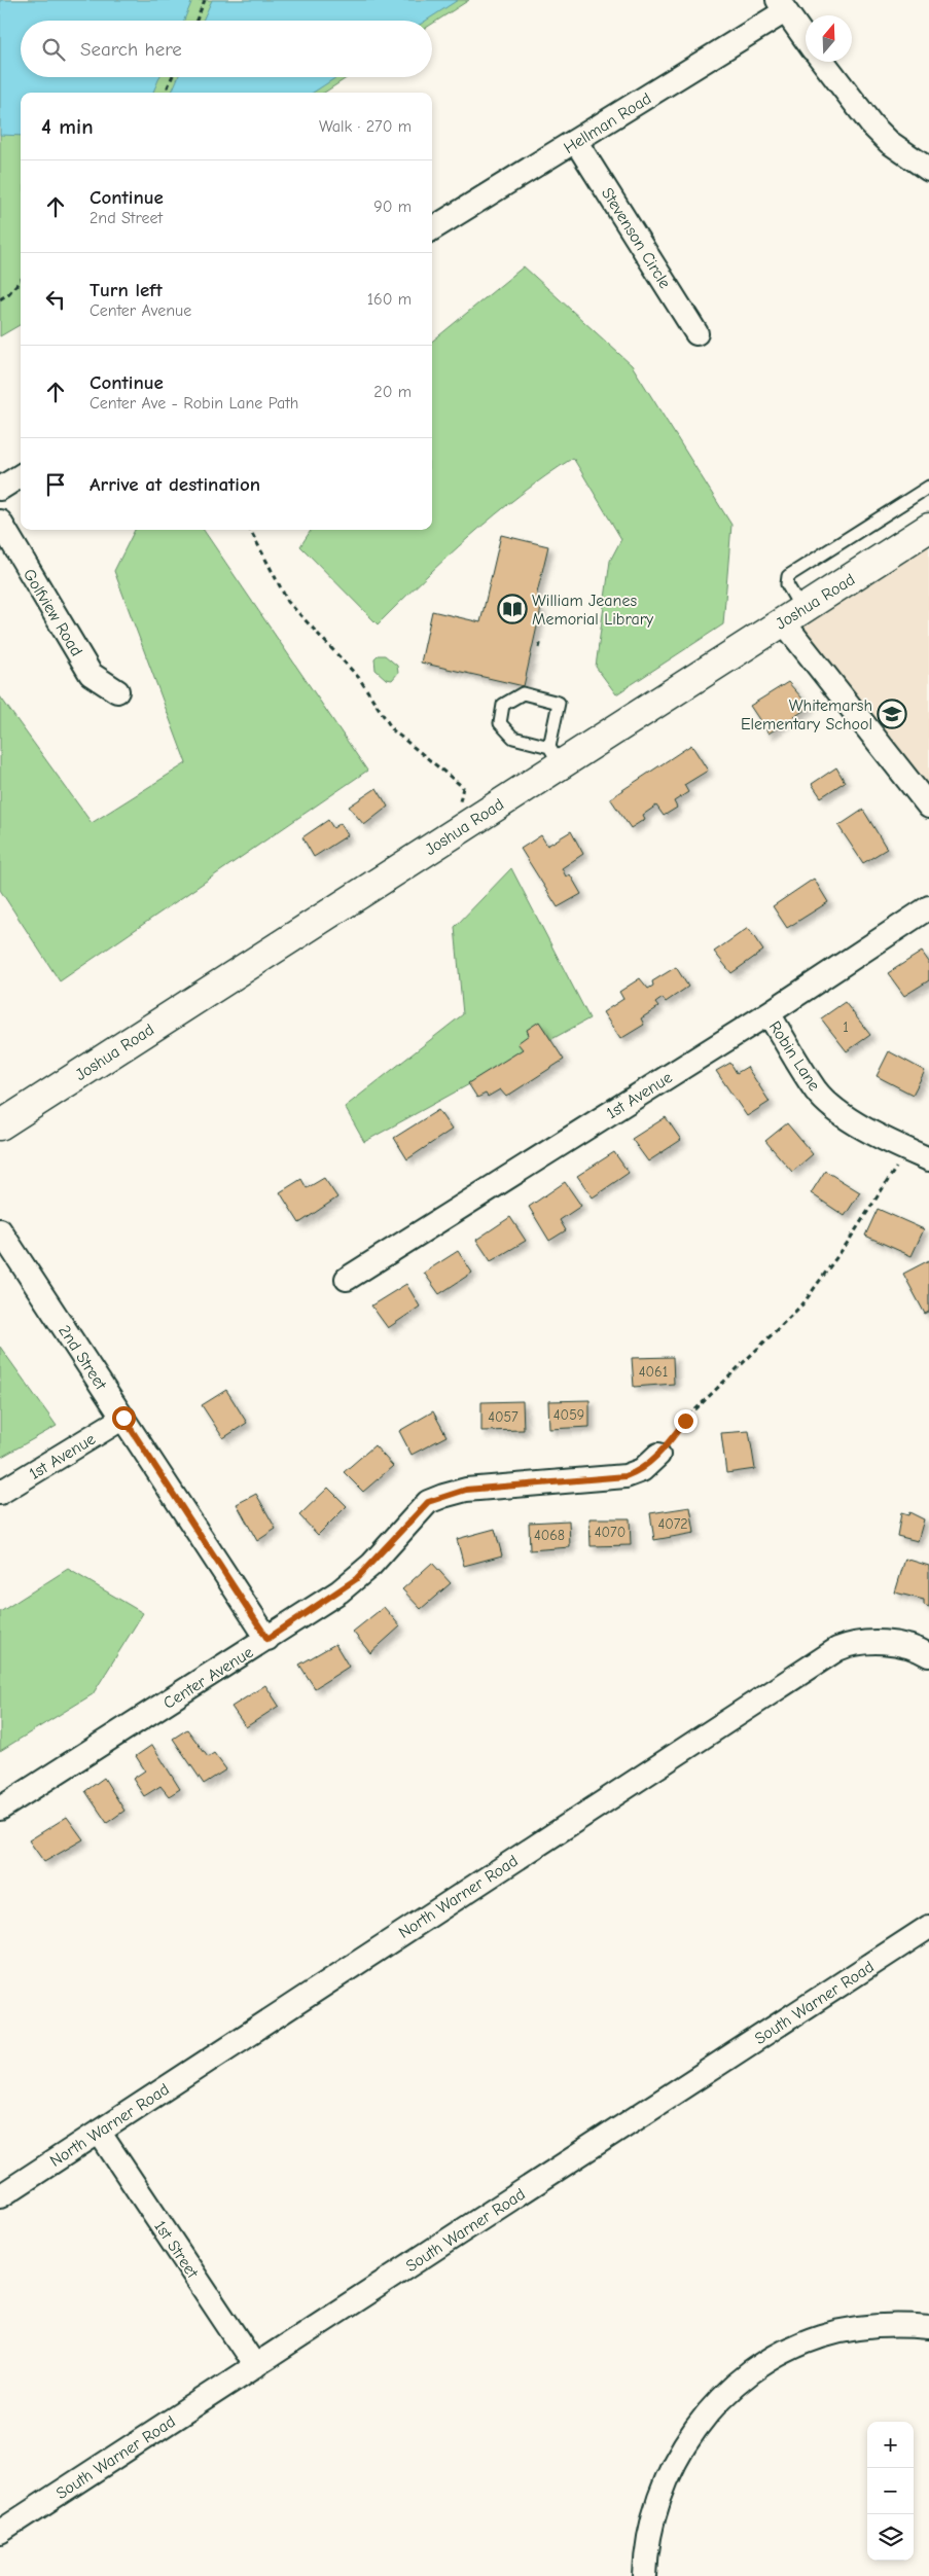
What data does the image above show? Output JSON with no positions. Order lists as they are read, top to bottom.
{
  "streets": {
    "main road": ["Joshua Road"],
    "street": [
      "Hellman Road",
      "Stevenson Circle",
      "Golfview Road",
      "Robin Lane",
      "1st Avenue",
      "2nd Street",
      "Center Avenue",
      "North Warner Road",
      "South Warner Road",
      "1st Street"
    ]
  },
  "crossings": [
    ["Hellman Road", "Stevenson Circle"],
    ["Robin Lane", "1st Avenue"],
    ["1st Avenue", "2nd Street"],
    ["2nd Street", "Center Avenue"],
    ["North Warner Road", "1st Street"],
    ["South Warner Road", "1st Street"]
  ],
  "places": {
    "library": ["William Jeanes Memorial Library"],
    "school or university": ["Whitemarsh Elementary School"]
  },
  "house_numbers": [
    "1",
    "4061",
    "4059",
    "4057",
    "4072",
    "4070",
    "4068"
  ],
  "north": "top",
  "page": {
    "search": "Search here",
    "heading": ["4 min", "Walk · 270 m"],
    "list": [
      ["Continue", "2nd Street", "90 m"],
      ["Turn left", "Center Avenue", "160 m"],
      ["Continue", "Center Ave - Robin Lane Path", "20 m"],
      "Arrive at destination"
    ],
    "map_buttons": ["+", "−"]
  }
}
